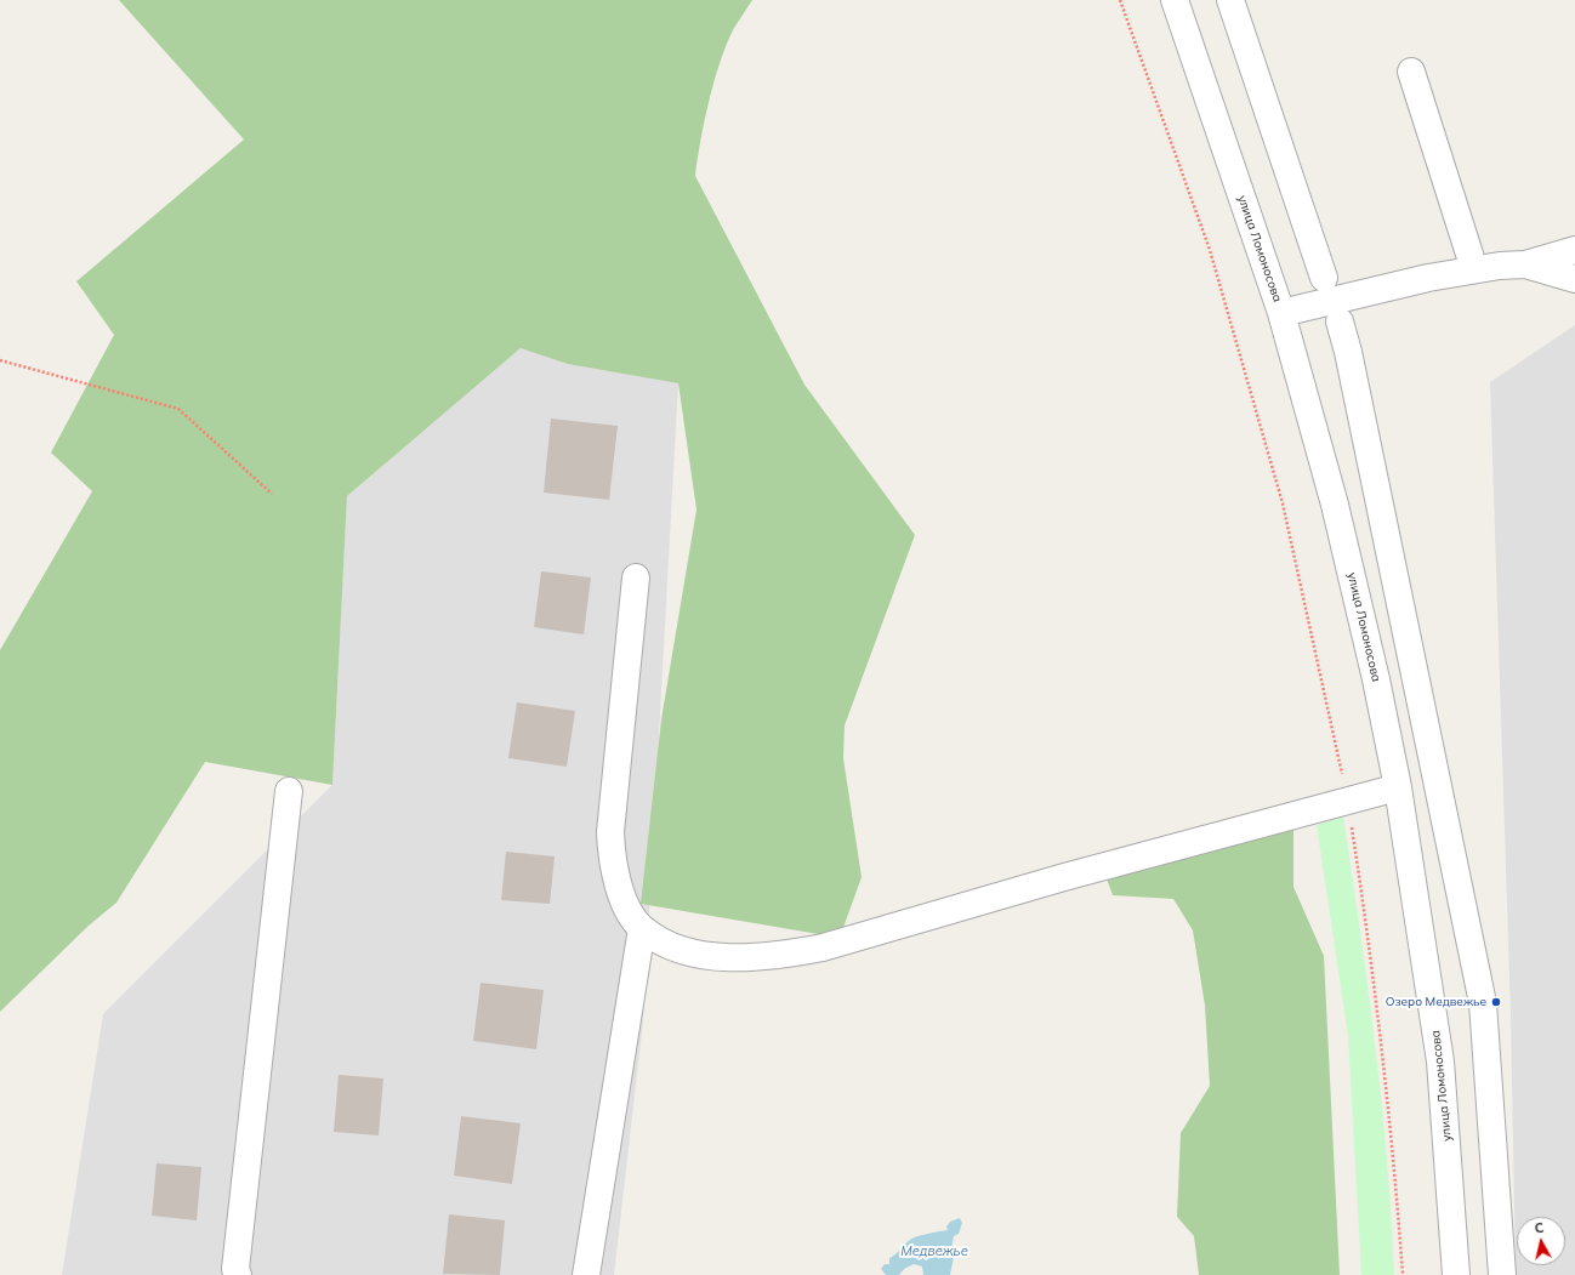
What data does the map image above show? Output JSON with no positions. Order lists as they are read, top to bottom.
{
  "streets": {
    "street": ["улица Ломоносова"]
  },
  "water": ["Медвежье"],
  "places": ["Озеро Медвежье"],
  "north": "top"
}
